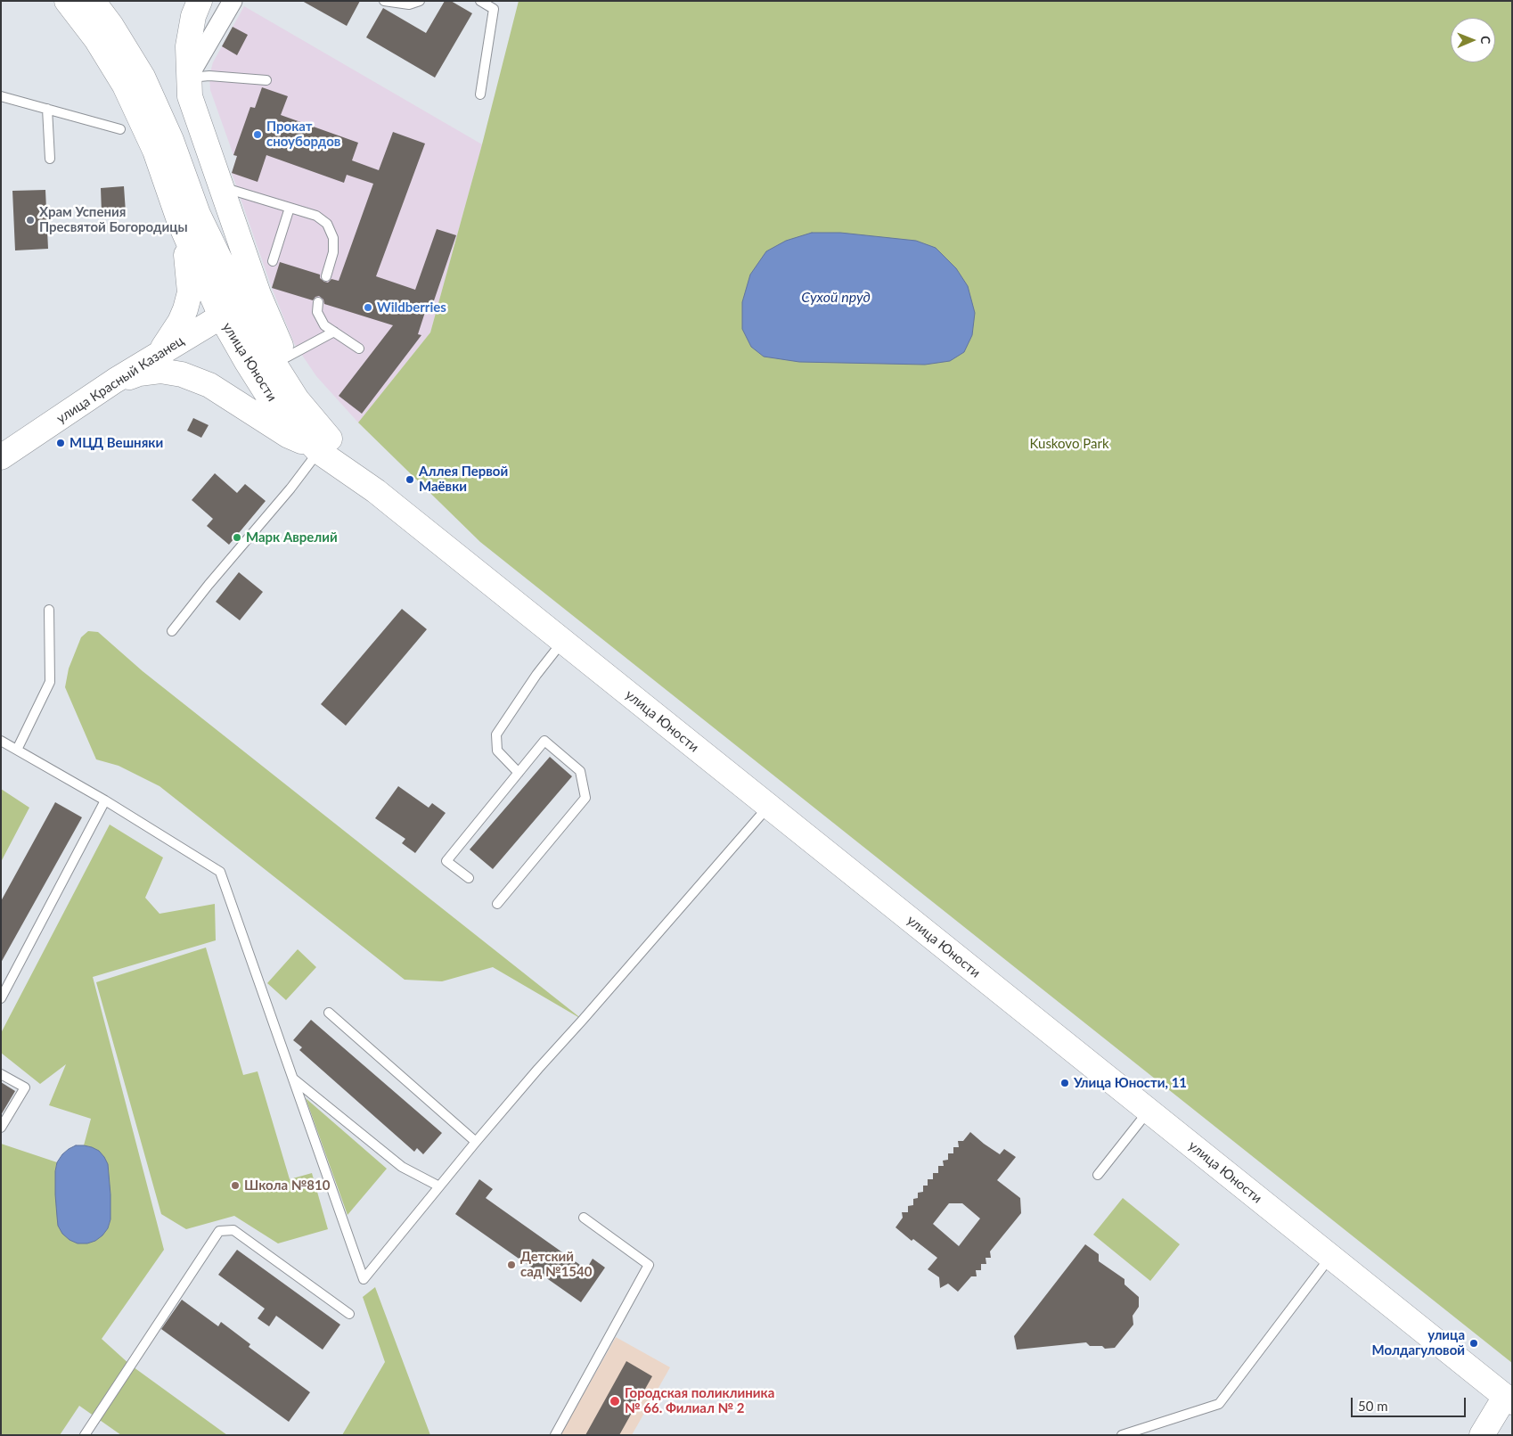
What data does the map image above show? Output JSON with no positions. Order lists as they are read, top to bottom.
{
  "streets": {
    "main road": ["улица Юности", "улица Красный Казанец"]
  },
  "crossings": [
    ["улица Юности", "улица Красный Казанец"]
  ],
  "water": ["Сухой пруд"],
  "parks": ["Kuskovo Park"],
  "places": [
    "Прокат сноубордов",
    "Храм Успения Пресвятой Богородицы",
    "Wildberries",
    "МЦД Вешняки",
    "Аллея Первой Маёвки",
    "Марк Аврелий",
    "Улица Юности, 11",
    "Школа №810",
    "Детский сад №1540",
    "улица Молдагуловой",
    "Городская поликлиника № 66. Филиал № 2"
  ],
  "scale_bar": "50 m",
  "north": "right"
}
